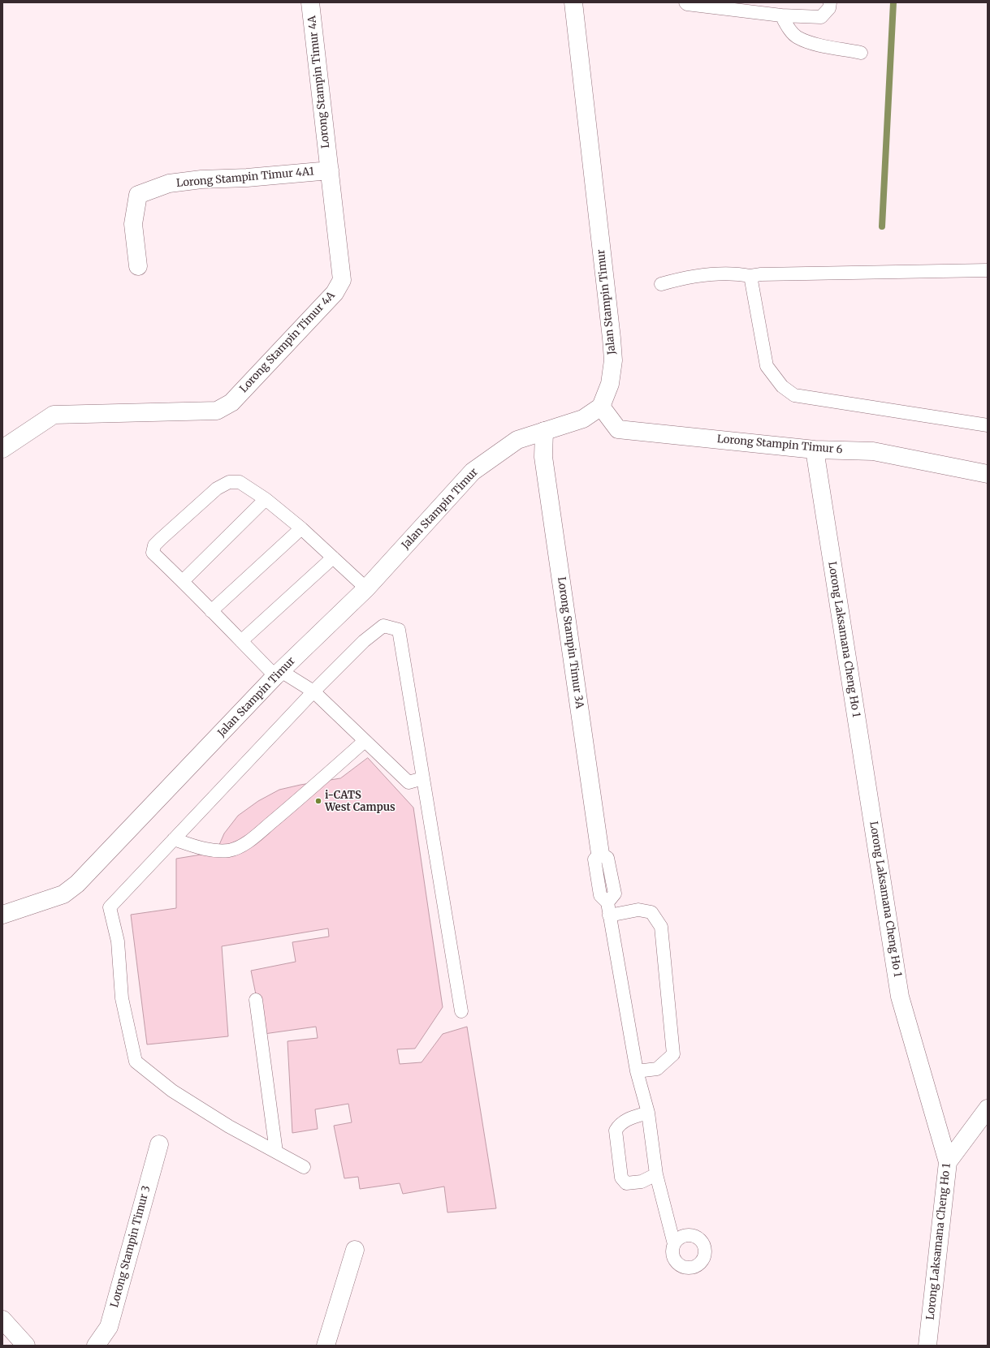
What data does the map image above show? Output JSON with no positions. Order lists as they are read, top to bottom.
{
  "streets": {
    "street": [
      "Lorong Stampin Timur 4A",
      "Lorong Stampin Timur 4A1",
      "Jalan Stampin Timur",
      "Lorong Stampin Timur 6",
      "Lorong Laksamana Cheng Ho 1",
      "Lorong Stampin Timur 3A",
      "Lorong Stampin Timur 3"
    ]
  },
  "crossings": [
    ["Lorong Stampin Timur 4A", "Lorong Stampin Timur 4A1"],
    ["Jalan Stampin Timur", "Lorong Stampin Timur 6"],
    ["Jalan Stampin Timur", "Lorong Stampin Timur 3A"],
    ["Lorong Stampin Timur 6", "Lorong Laksamana Cheng Ho 1"]
  ],
  "places": ["i-CATS West Campus"]
}
